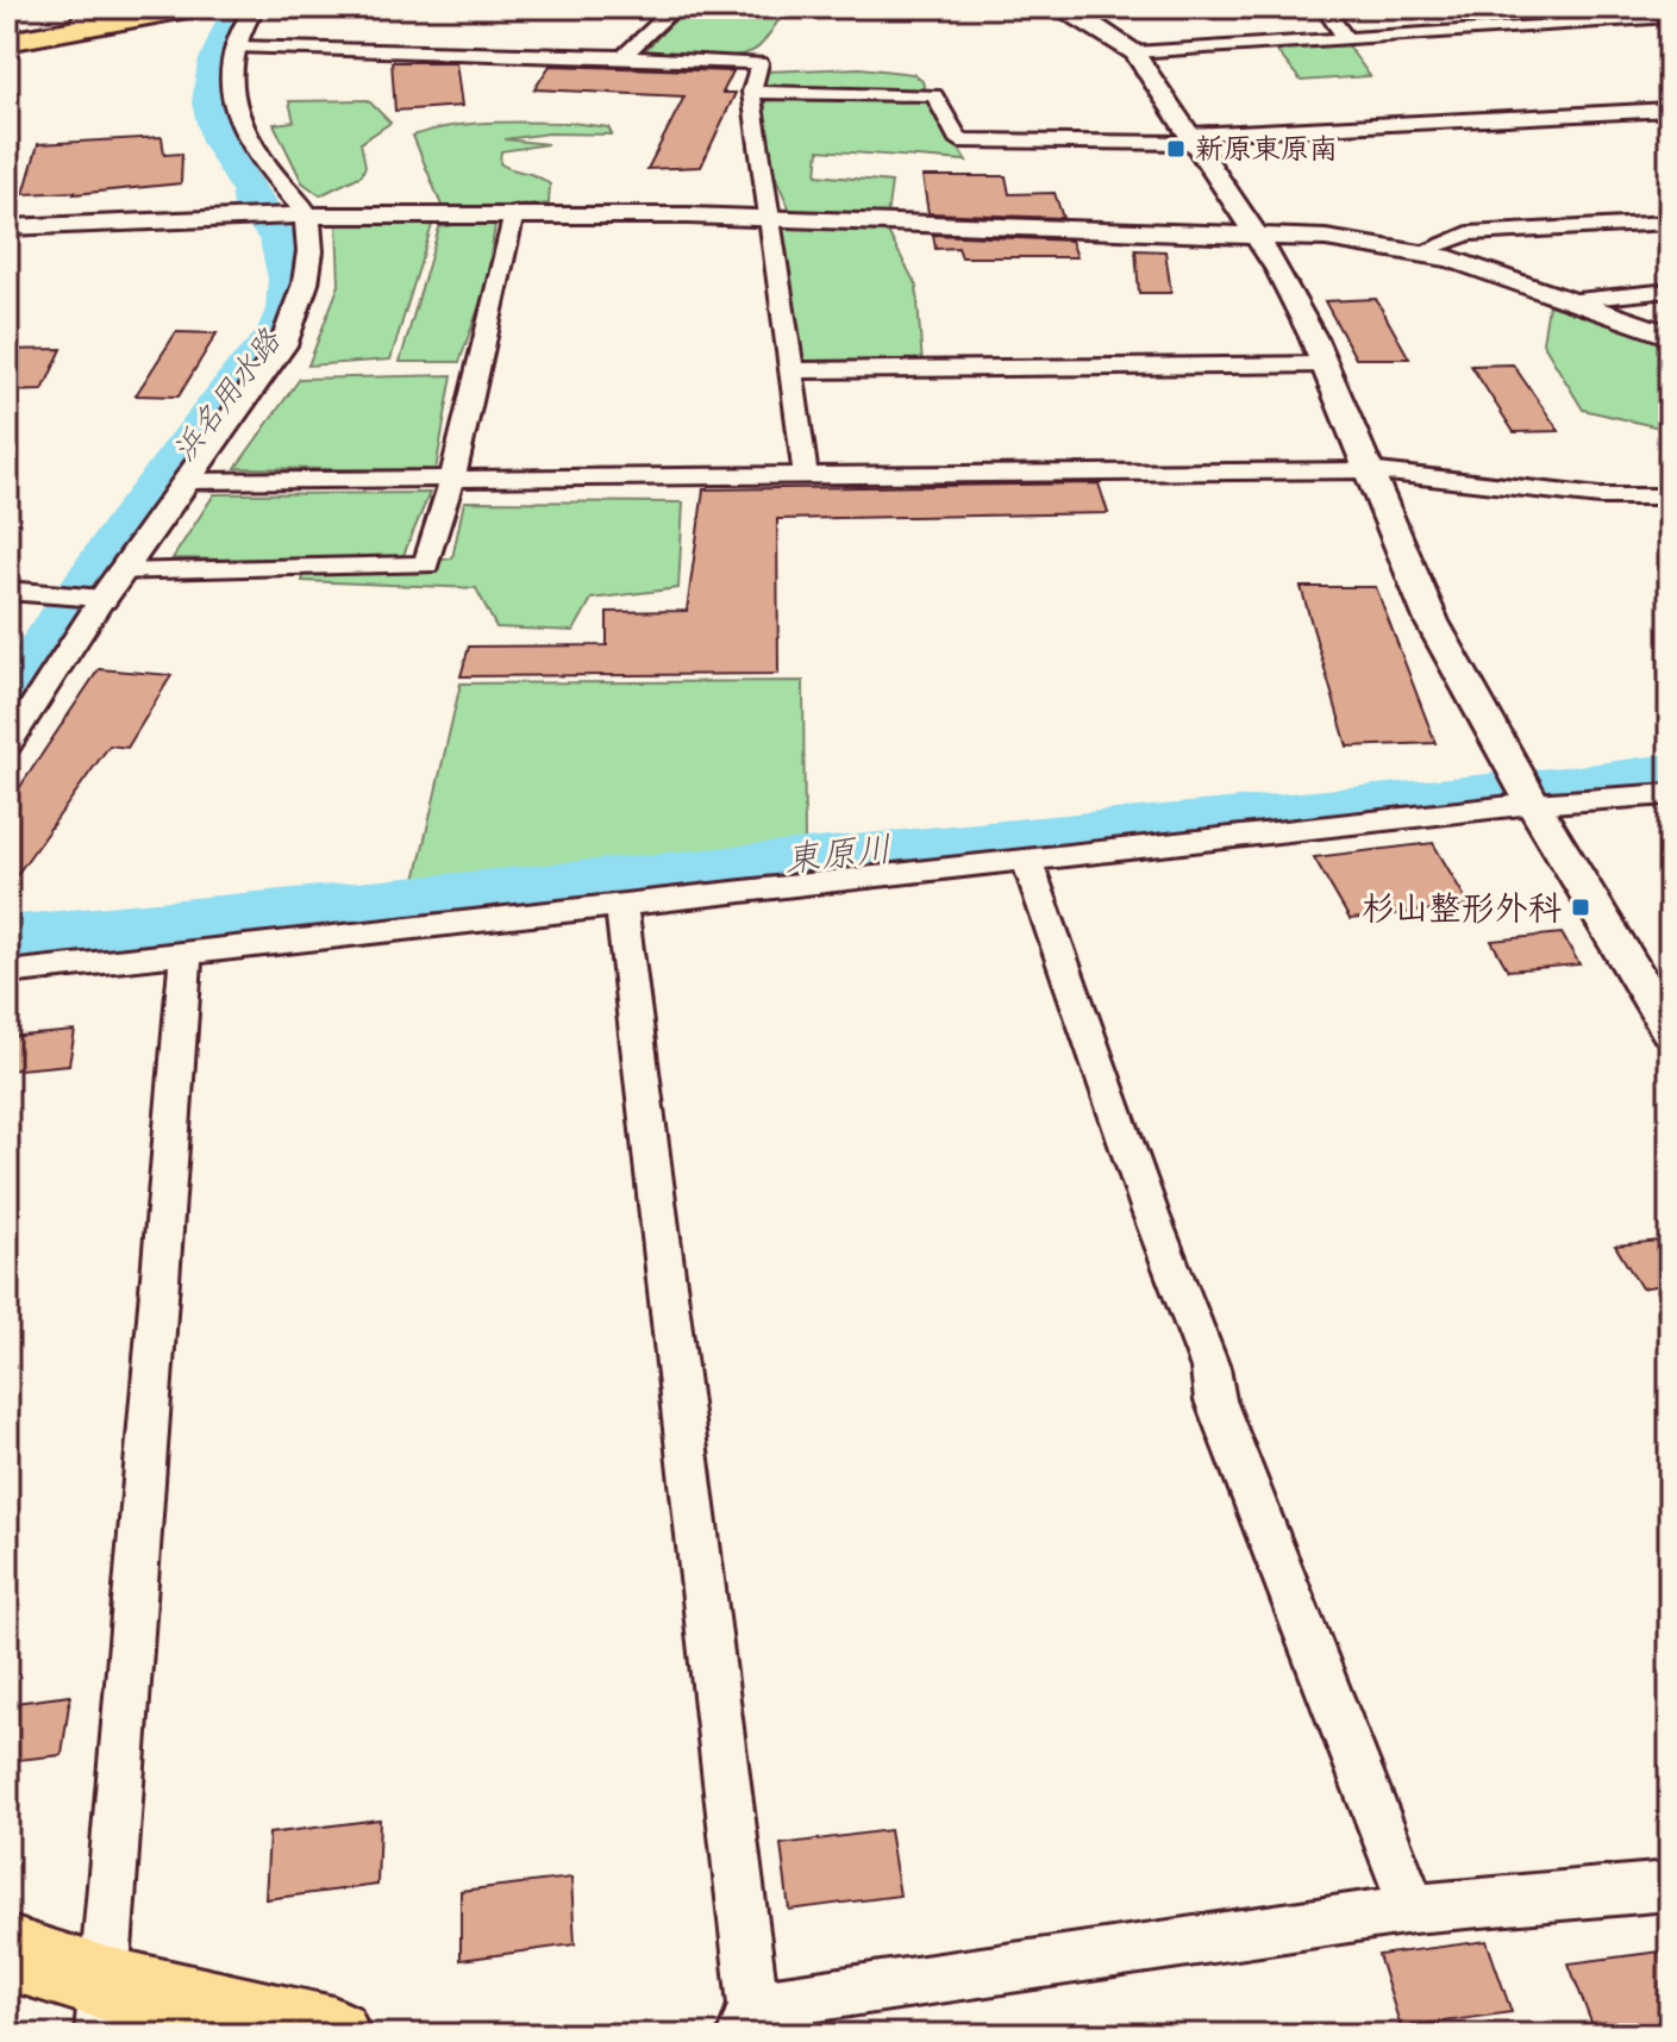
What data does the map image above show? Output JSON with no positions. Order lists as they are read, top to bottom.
{
  "water": ["浜名用水路", "東原川"],
  "places": {
    "transit": ["新原東原南", "杉山整形外科"]
  }
}
